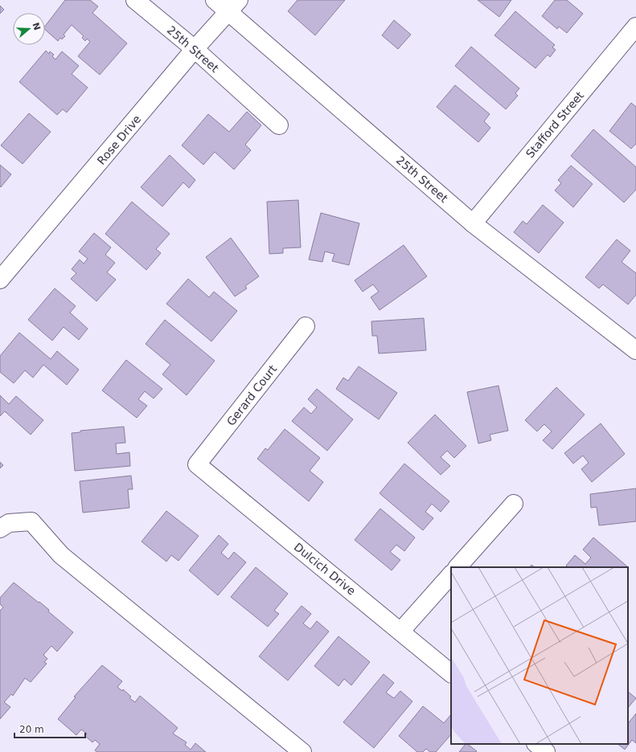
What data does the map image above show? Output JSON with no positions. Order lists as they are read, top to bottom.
{
  "streets": {
    "street": [
      "25th Street",
      "Stafford Street",
      "Rose Drive",
      "Gerard Court",
      "Dulcich Drive"
    ]
  },
  "crossings": [
    ["25th Street", "Stafford Street"],
    ["25th Street", "Rose Drive"],
    ["Gerard Court", "Dulcich Drive"]
  ],
  "scale_bar": "20 m",
  "north": "right"
}
